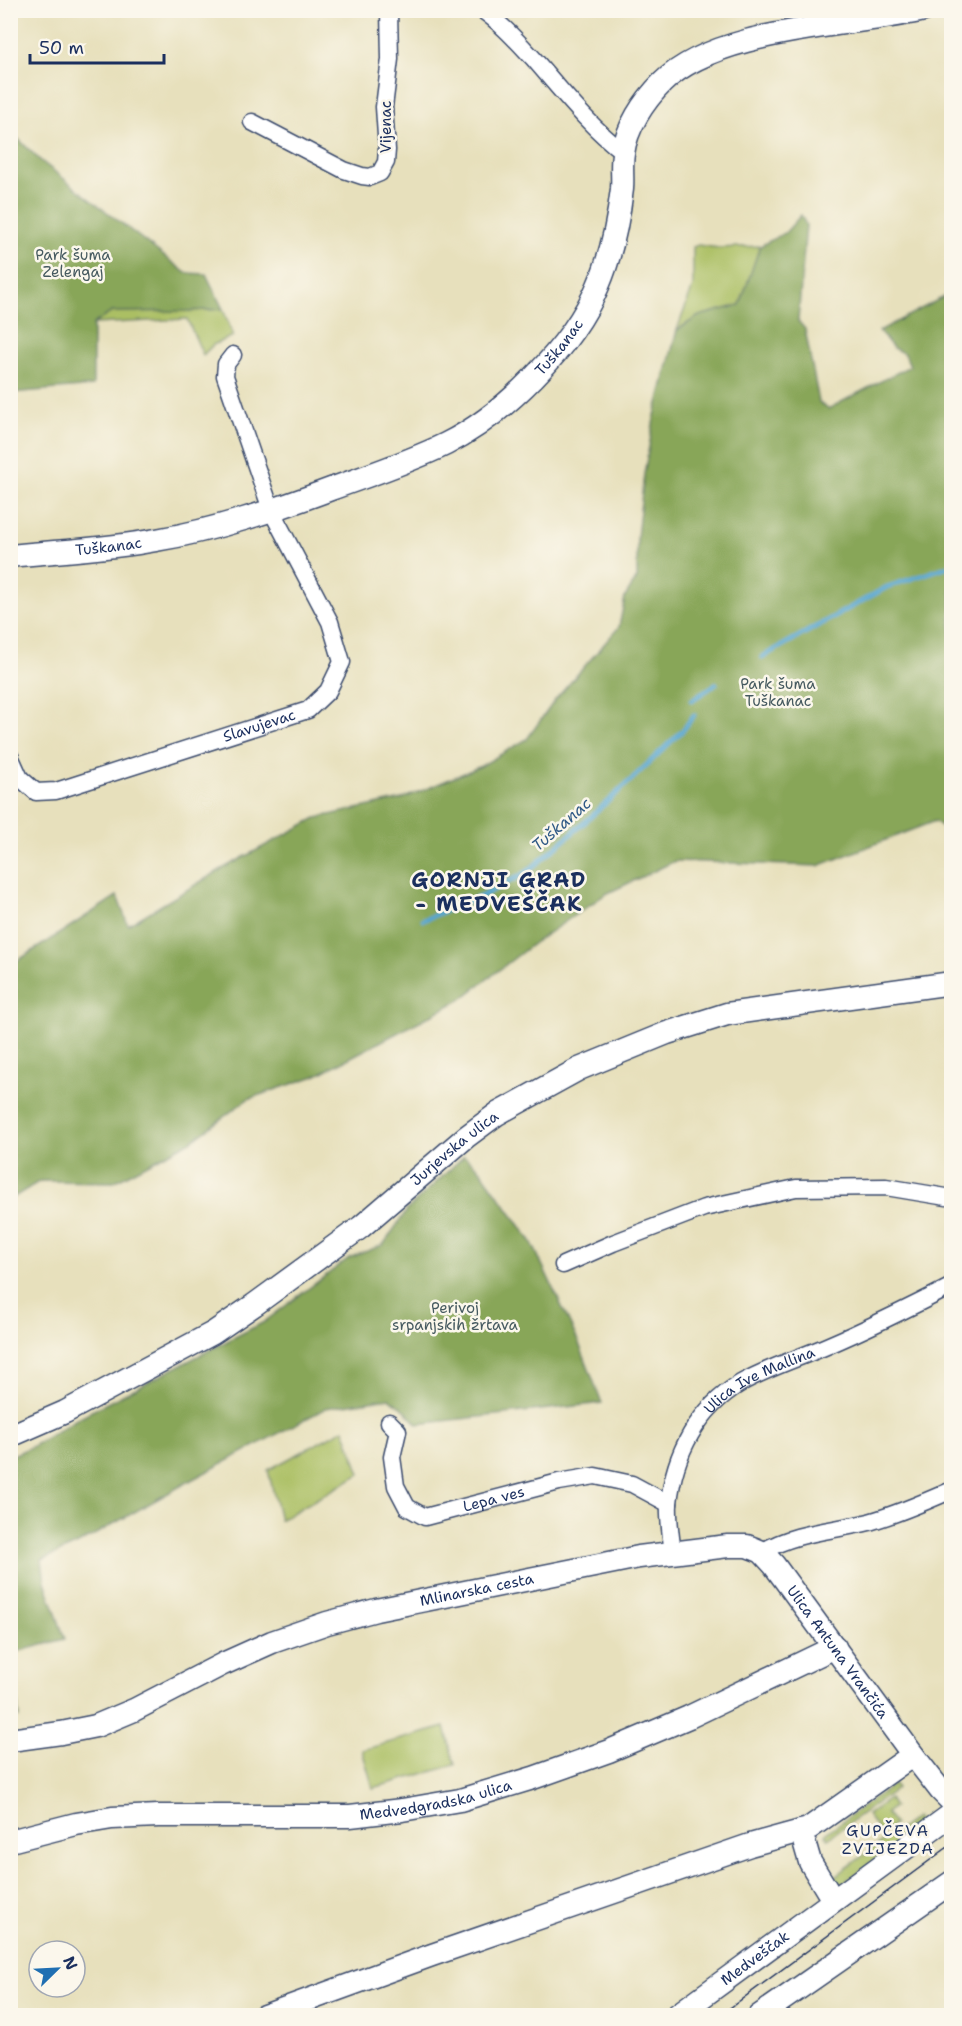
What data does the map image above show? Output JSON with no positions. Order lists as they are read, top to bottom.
{
  "streets": {
    "street": [
      "Vijenac",
      "Tuškanac",
      "Slavujevac",
      "Jurjevska ulica",
      "Ulica Ive Mallina",
      "Lepa ves",
      "Mlinarska cesta",
      "Ulica Antuna Vrančića",
      "Medvedgradska ulica",
      "Medveščak"
    ]
  },
  "crossings": [
    ["Tuškanac", "Slavujevac"],
    ["Ulica Ive Mallina", "Lepa ves"],
    ["Ulica Ive Mallina", "Mlinarska cesta"],
    ["Mlinarska cesta", "Ulica Antuna Vrančića"],
    ["Ulica Antuna Vrančića", "Medvedgradska ulica"]
  ],
  "districts": ["GORNJI GRAD - MEDVEŠČAK", "GUPČEVA ZVIJEZDA"],
  "water": ["Tuškanac"],
  "parks": ["Park šuma Zelengaj", "Park šuma Tuškanac", "Perivoj srpanjskih žrtava"],
  "scale_bar": "50 m",
  "north": "top right"
}
